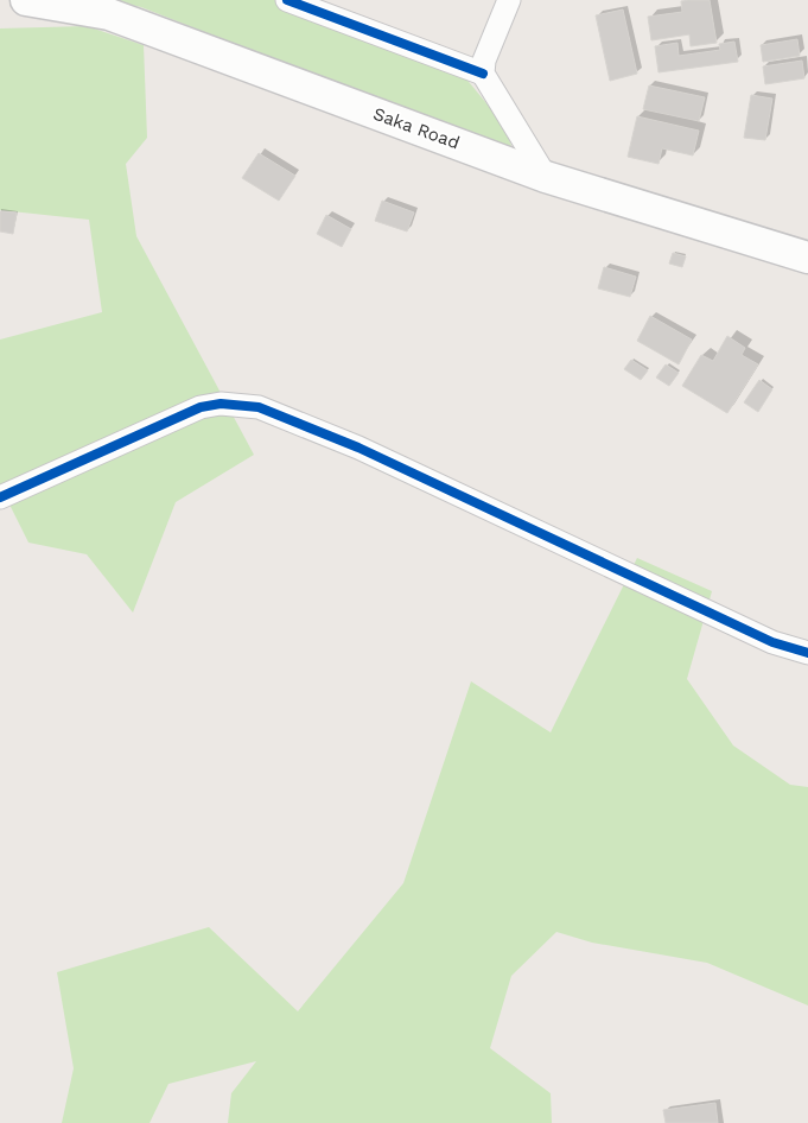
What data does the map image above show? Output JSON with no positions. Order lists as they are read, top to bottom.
{
  "streets": {
    "main road": ["Saka Road"]
  }
}
